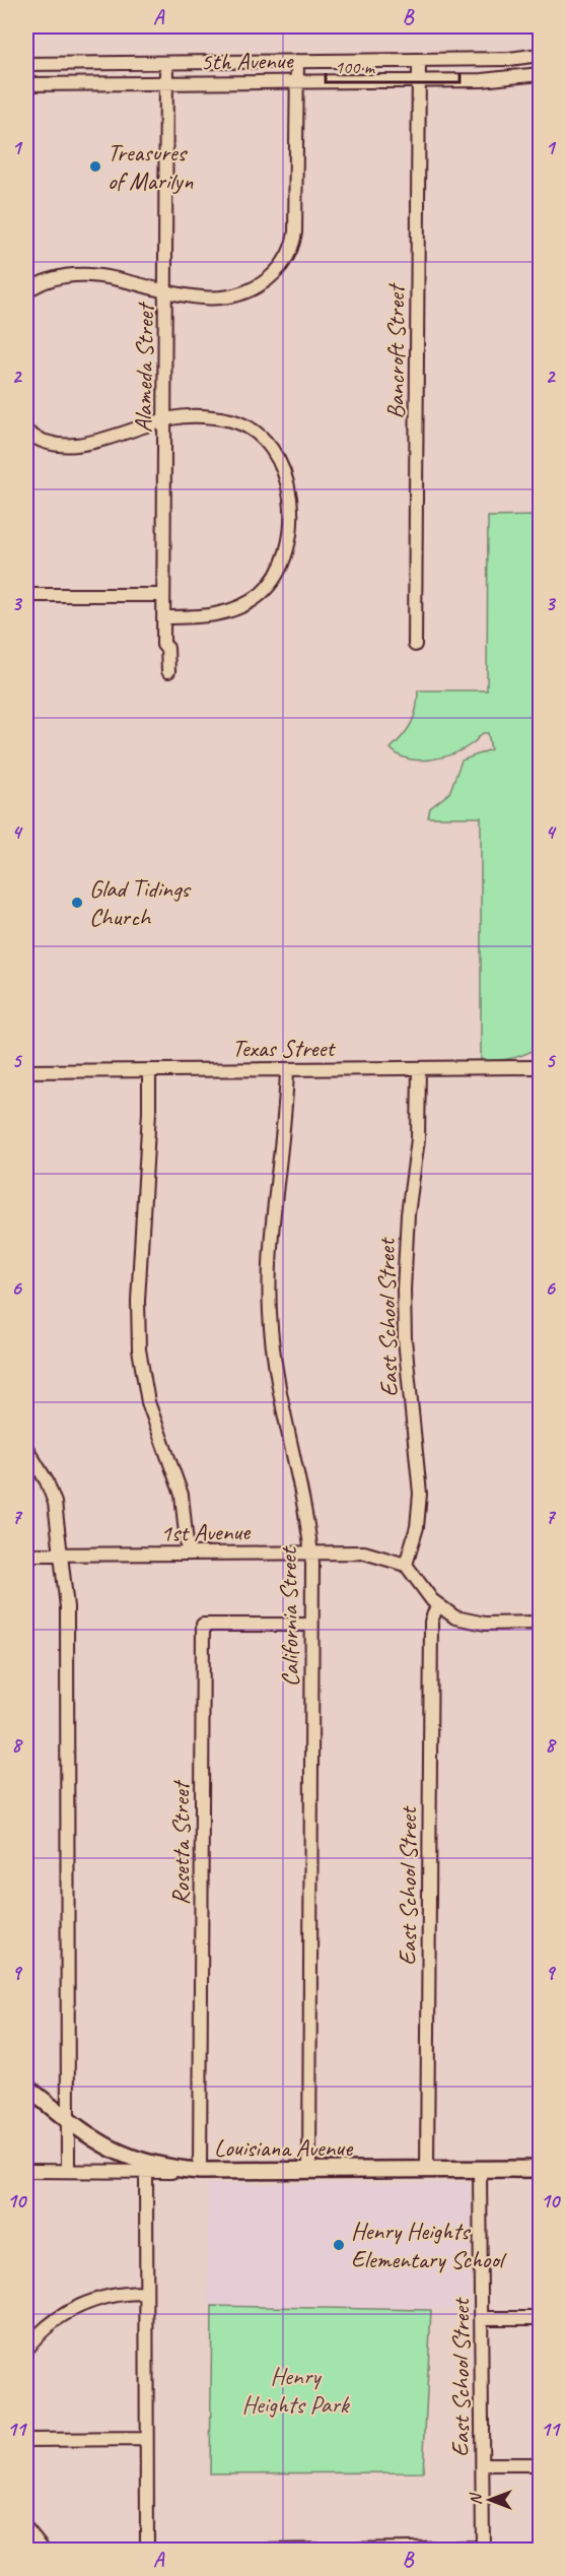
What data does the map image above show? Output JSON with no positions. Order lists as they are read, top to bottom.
{
  "streets": {
    "main road": ["Louisiana Avenue"],
    "street": [
      "5th Avenue",
      "Bancroft Street",
      "Alameda Street",
      "Texas Street",
      "East School Street",
      "1st Avenue",
      "California Street",
      "Rosetta Street"
    ]
  },
  "crossings": [
    ["5th Avenue", "Bancroft Street"],
    ["5th Avenue", "Alameda Street"],
    ["Texas Street", "East School Street"],
    ["Texas Street", "California Street"],
    ["East School Street", "1st Avenue"],
    ["East School Street", "Louisiana Avenue"],
    ["1st Avenue", "California Street"],
    ["California Street", "Rosetta Street"],
    ["California Street", "Louisiana Avenue"],
    ["Rosetta Street", "Louisiana Avenue"]
  ],
  "parks": ["Henry Heights Park"],
  "places": ["Treasures of Marilyn", "Glad Tidings Church", "Henry Heights Elementary School"],
  "scale_bar": "100 m",
  "north": "left",
  "grid": {
    "columns": ["A", "B"],
    "rows": [
      "1",
      "2",
      "3",
      "4",
      "5",
      "6",
      "7",
      "8",
      "9",
      "10",
      "11"
    ]
  }
}
